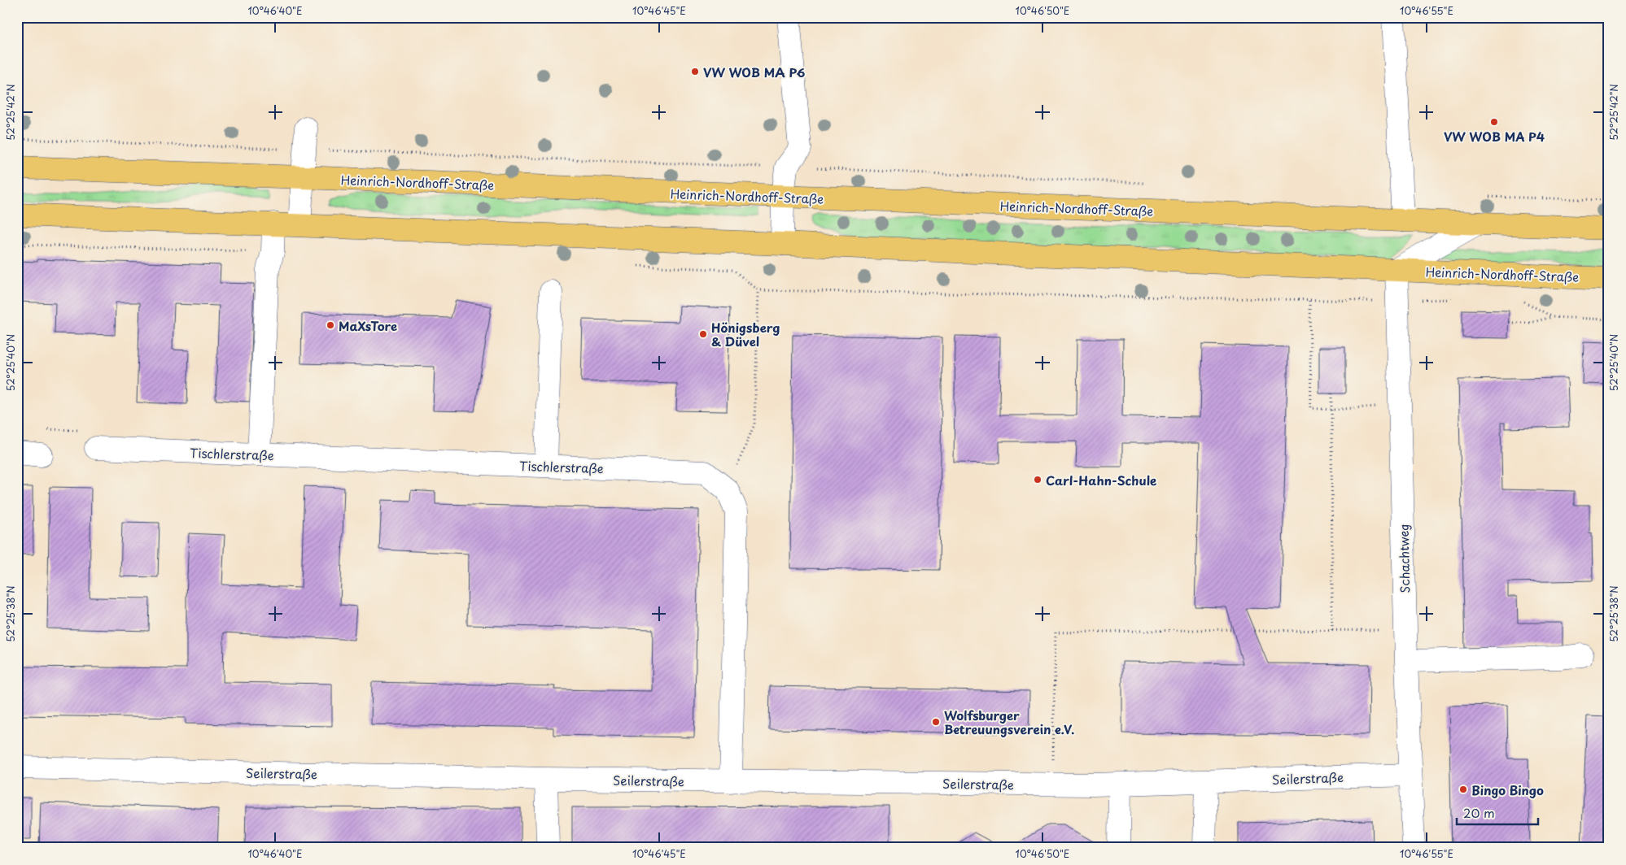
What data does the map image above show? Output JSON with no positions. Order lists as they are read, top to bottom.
{
  "streets": {
    "main road": ["Heinrich-Nordhoff-Straße"],
    "street": ["Tischlerstraße", "Schachtweg", "Seilerstraße"]
  },
  "crossings": [
    ["Heinrich-Nordhoff-Straße", "Schachtweg"],
    ["Tischlerstraße", "Seilerstraße"],
    ["Schachtweg", "Seilerstraße"]
  ],
  "places": [
    "VW WOB MA P6",
    "VW WOB MA P4",
    "MaXsTore",
    "Hönigsberg & Düvel",
    "Carl-Hahn-Schule",
    "Wolfsburger Betreuungsverein e.V.",
    "Bingo Bingo"
  ],
  "scale_bar": "20 m",
  "coordinates": [
    "10°46'40\"E",
    "10°46'45\"E",
    "10°46'50\"E",
    "10°46'55\"E",
    "52°25'42\"N",
    "52°25'40\"N",
    "52°25'38\"N"
  ]
}
